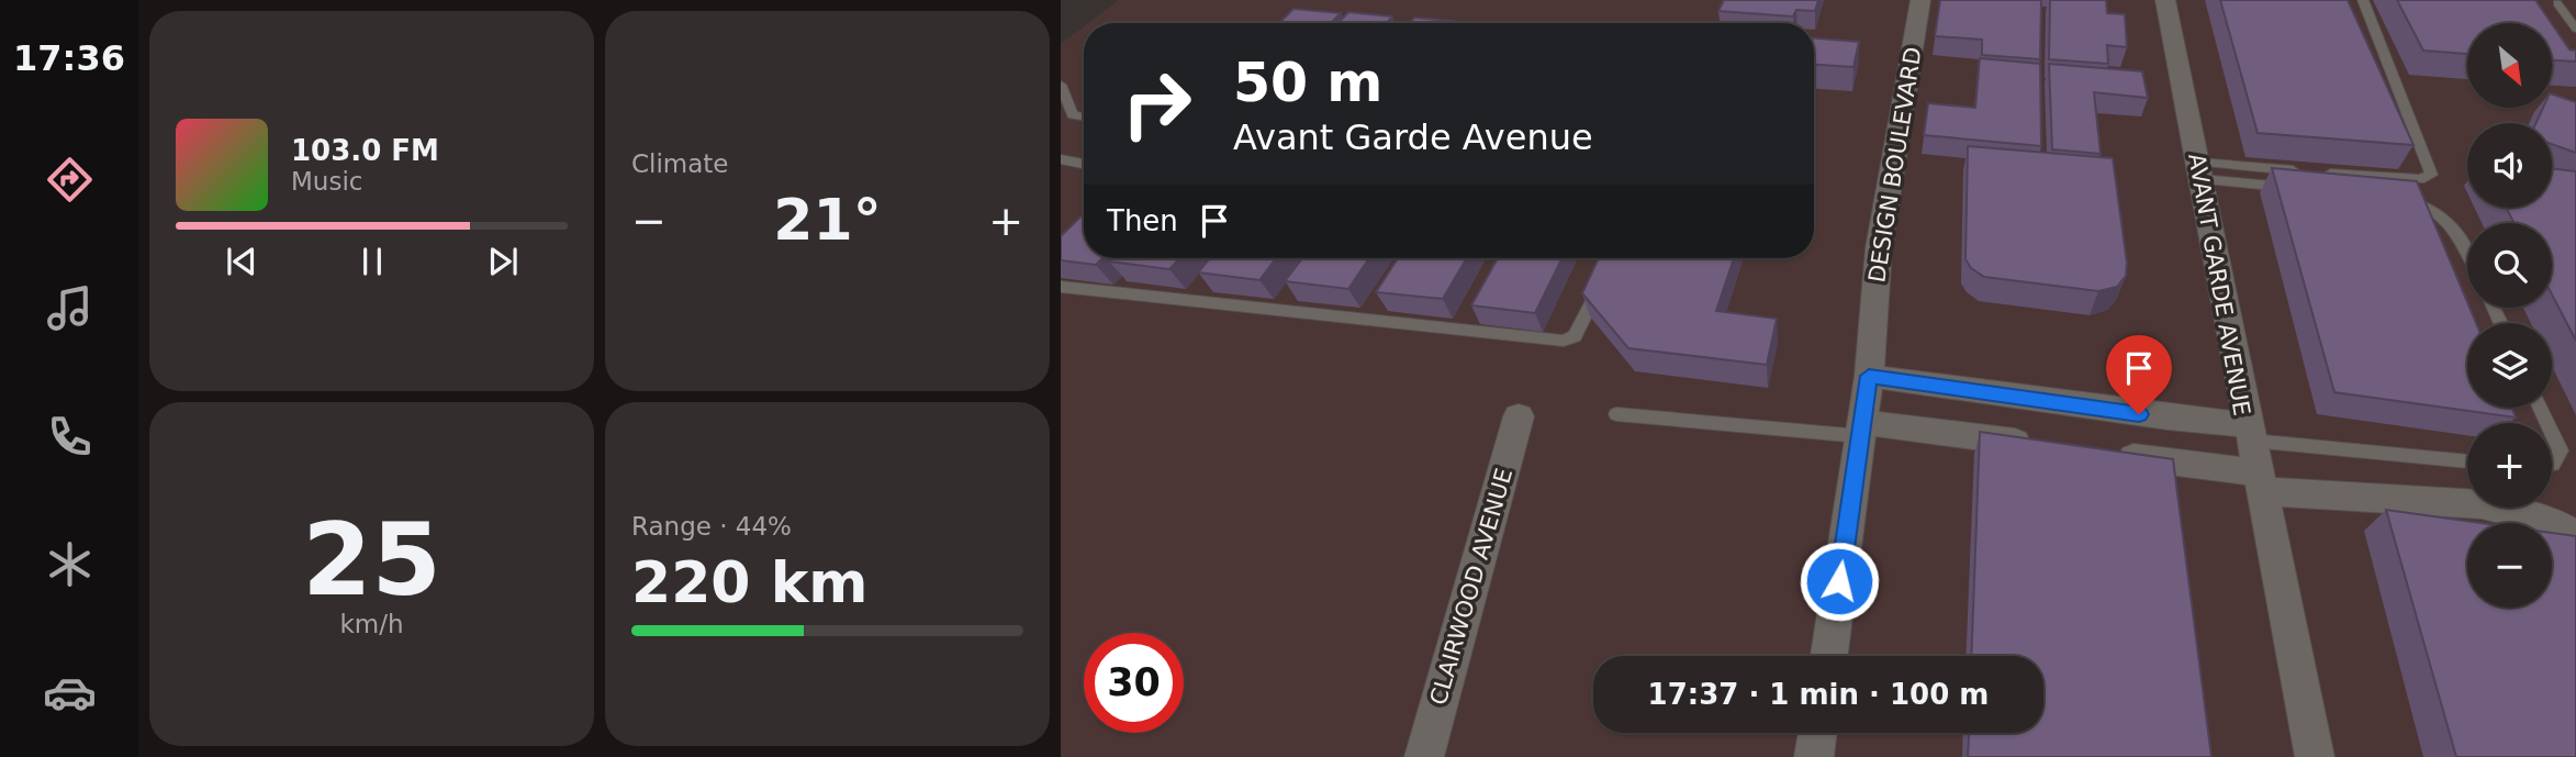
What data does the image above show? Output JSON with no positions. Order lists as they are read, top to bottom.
{
  "streets": {
    "street": ["DESIGN BOULEVARD", "AVANT GARDE AVENUE", "CLAIRWOOD AVENUE"]
  },
  "crossings": [
    ["DESIGN BOULEVARD", "AVANT GARDE AVENUE"]
  ],
  "north": "bottom right",
  "page": {
    "tabs": "17:36",
    "tile": [
      "Climate",
      ["25", "km/h"],
      ["Range · 44%", "220 km"]
    ],
    "map_buttons": ["+", "−"],
    "turn": ["50 m", "Avant Garde Avenue"],
    "song": ["103.0 FM", "Music"],
    "then": "Then",
    "heat": ["−", "21°", "+"],
    "limit": "30",
    "trip": "17:37 · 1 min · 100 m"
  }
}
